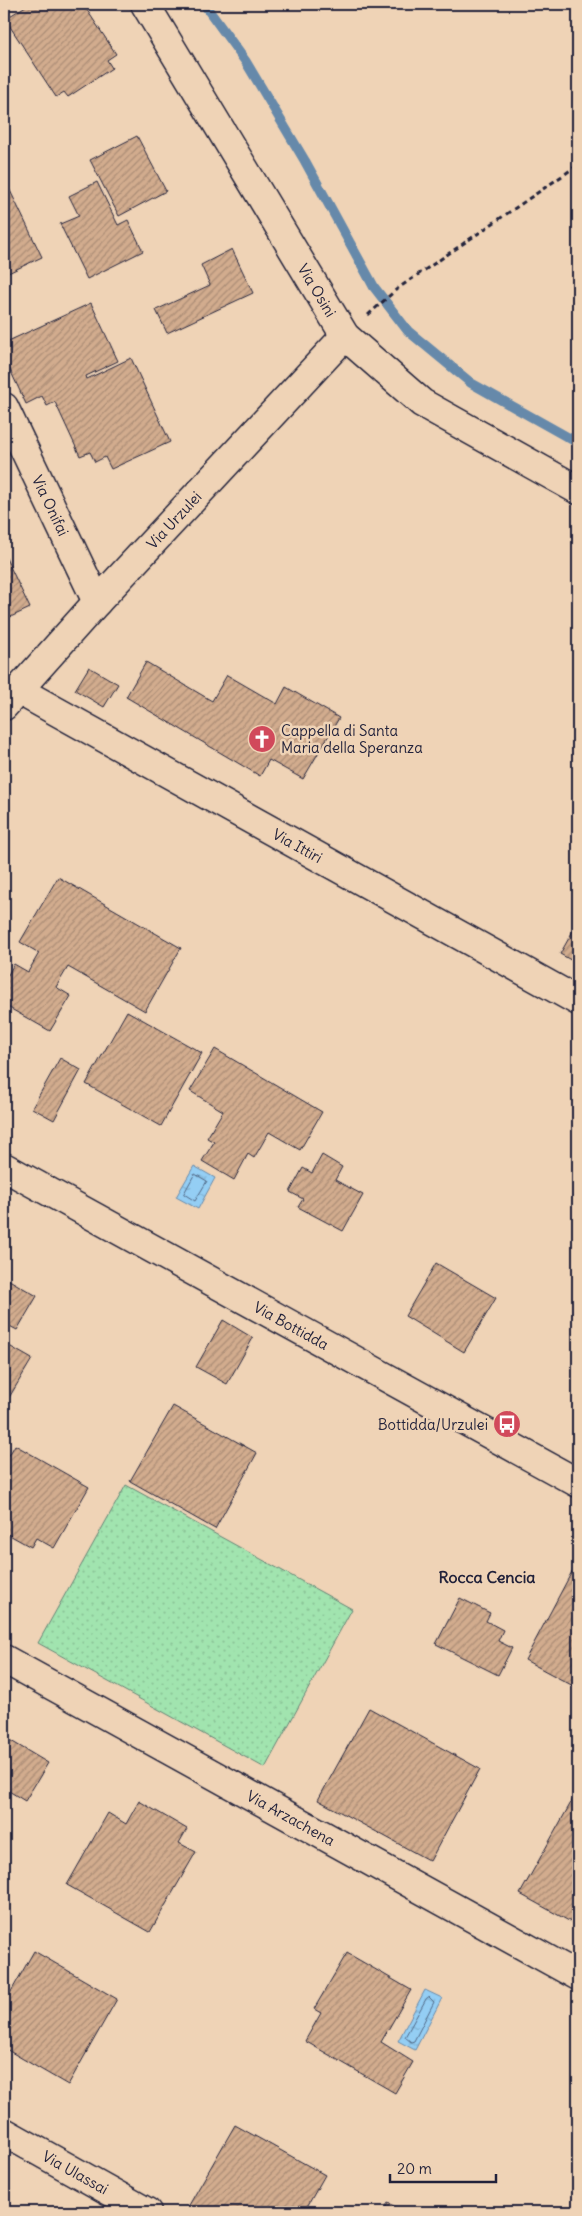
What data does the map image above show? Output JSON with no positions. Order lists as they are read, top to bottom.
{
  "streets": {
    "street": [
      "Via Osini",
      "Via Onifai",
      "Via Urzulei",
      "Via Ittiri",
      "Via Bottidda",
      "Via Arzachena",
      "Via Ulassai"
    ]
  },
  "crossings": [
    ["Via Osini", "Via Urzulei"],
    ["Via Onifai", "Via Urzulei"],
    ["Via Urzulei", "Via Ittiri"]
  ],
  "districts": ["Rocca Cencia"],
  "places": {
    "church": ["Cappella di Santa Maria della Speranza"],
    "bus stop": ["Bottidda/Urzulei"]
  },
  "scale_bar": "20 m"
}
